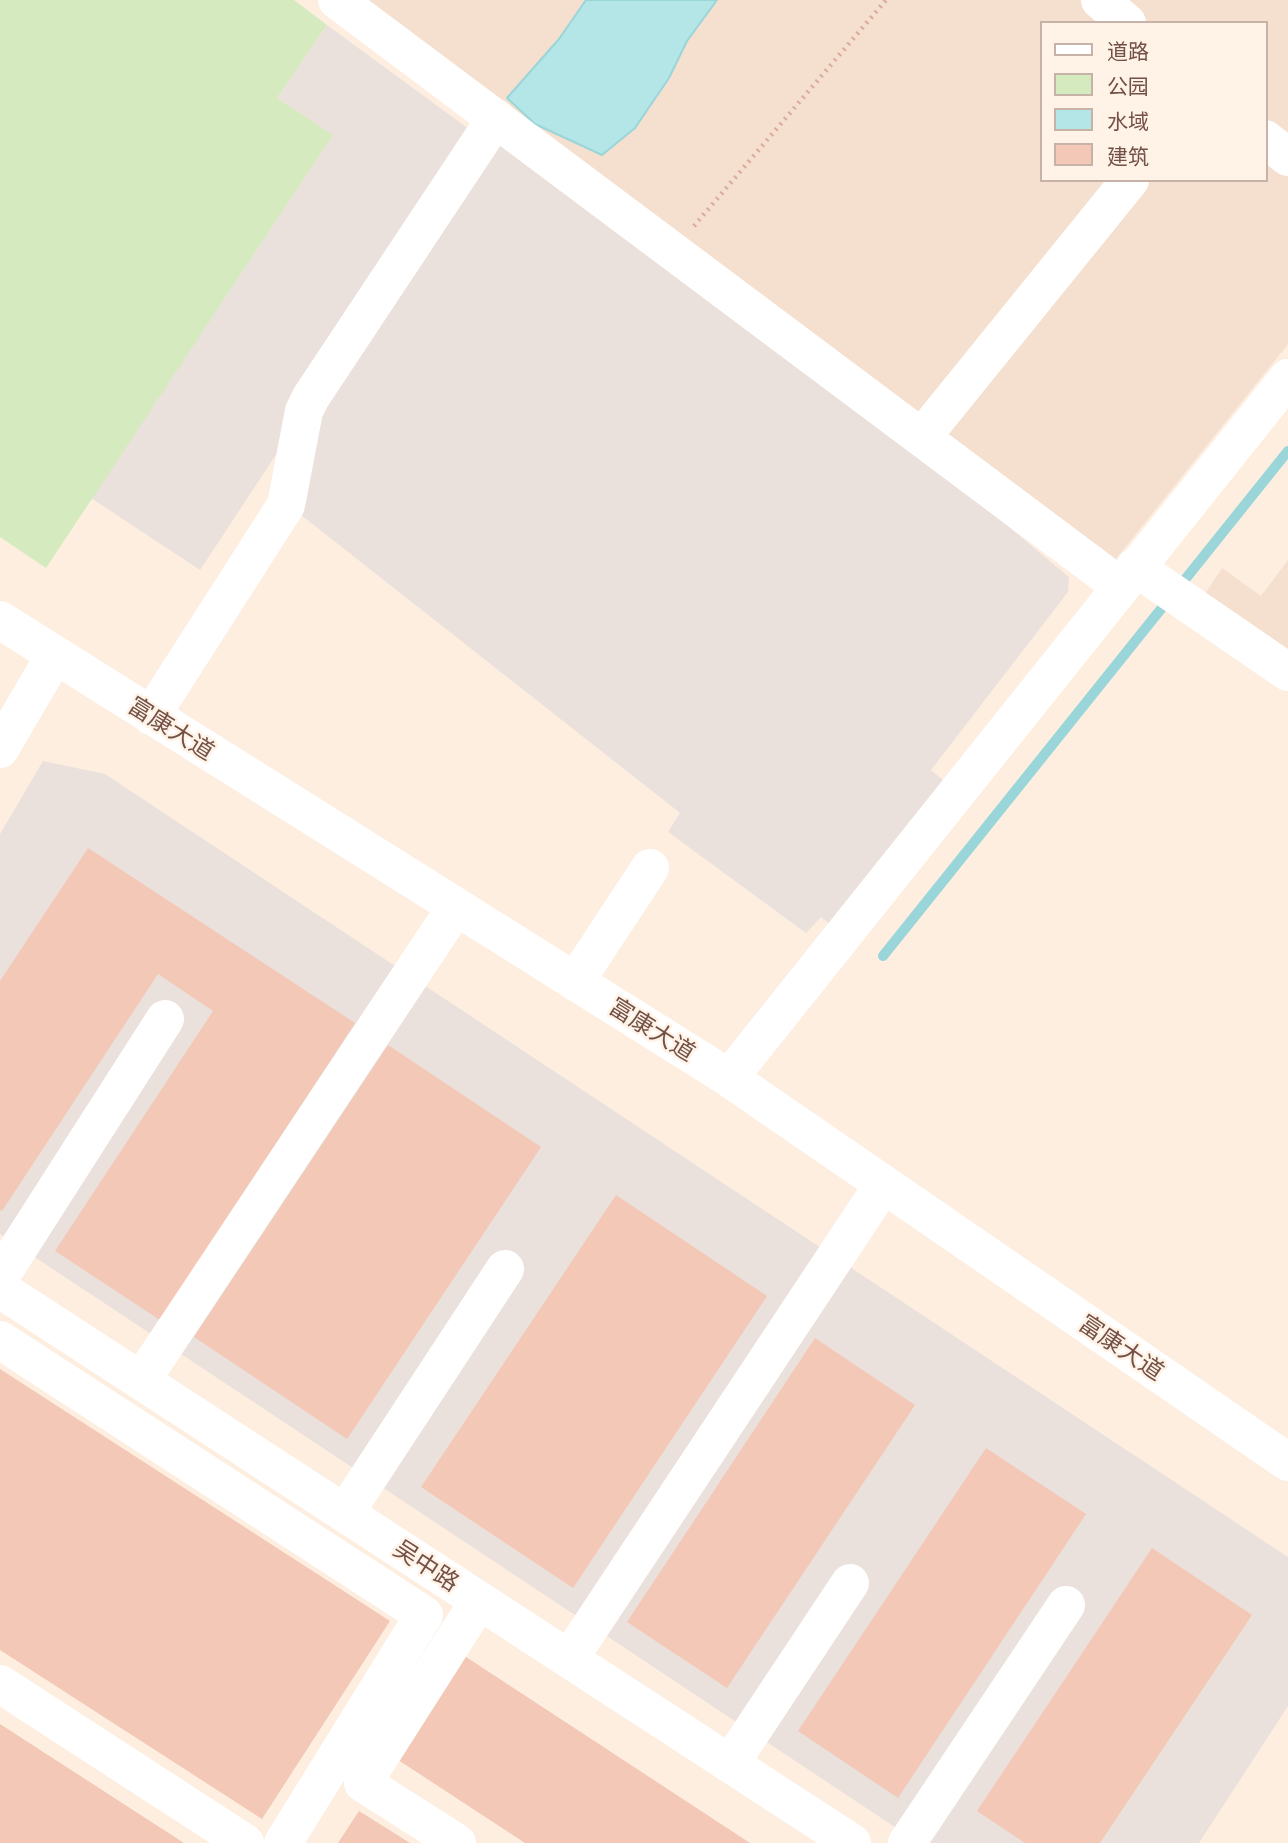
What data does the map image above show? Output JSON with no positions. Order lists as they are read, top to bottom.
{
  "streets": {
    "street": ["富康大道", "吴中路"]
  },
  "legend": [
    "道路",
    "公园",
    "水域",
    "建筑"
  ]
}
